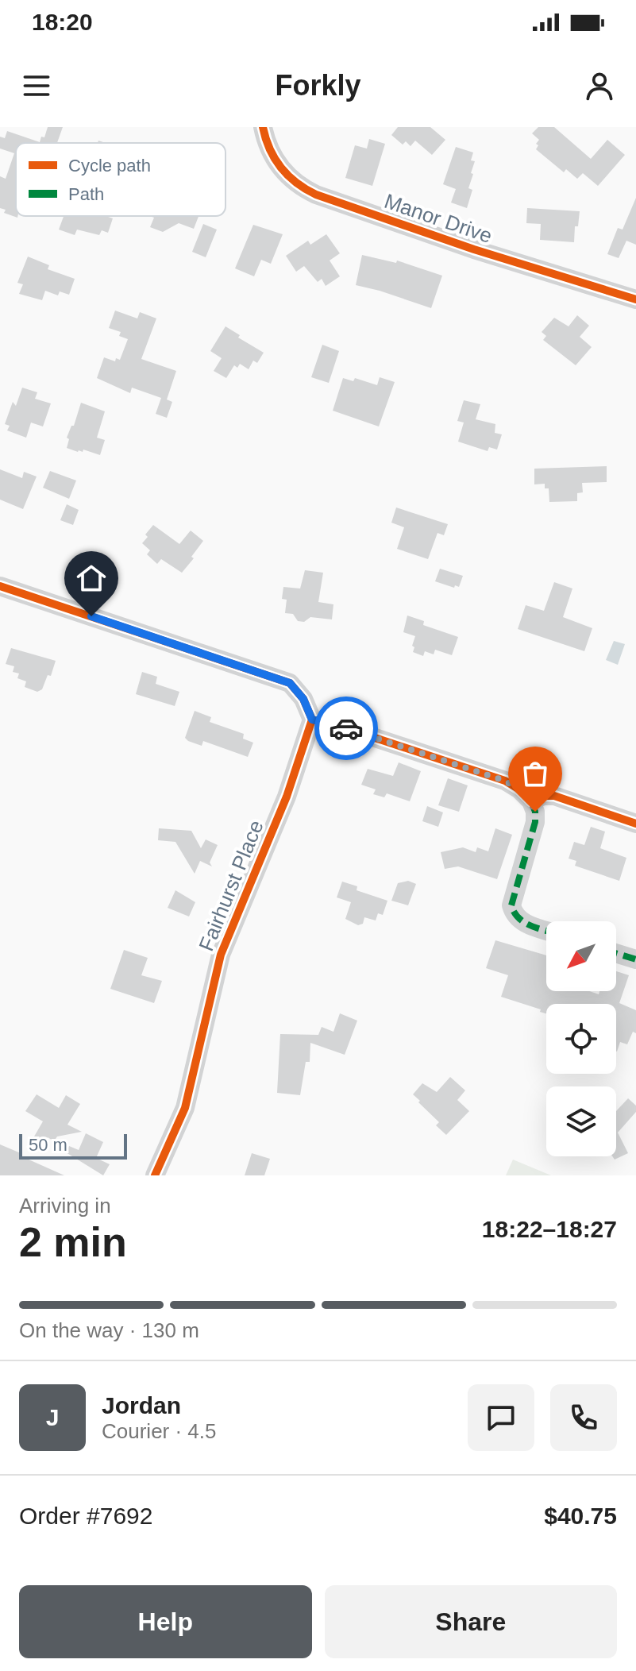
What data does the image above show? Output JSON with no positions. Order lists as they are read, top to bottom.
{
  "streets": {
    "street": ["Manor Drive", "Fairhurst Place"]
  },
  "legend": ["Cycle path", "Path"],
  "scale_bar": "50 m",
  "north": "bottom left",
  "page": {
    "status": "18:20",
    "header": "Forkly",
    "scale": "50 m",
    "heading": ["2 min", "Arriving in", "18:22–18:27"],
    "panel": [
      "Jordan",
      "Courier · 4.5",
      "Order #7692",
      "$40.75"
    ],
    "bar": "On the way · 130 m",
    "round": "J",
    "buttons": ["Help", "Share"]
  }
}
